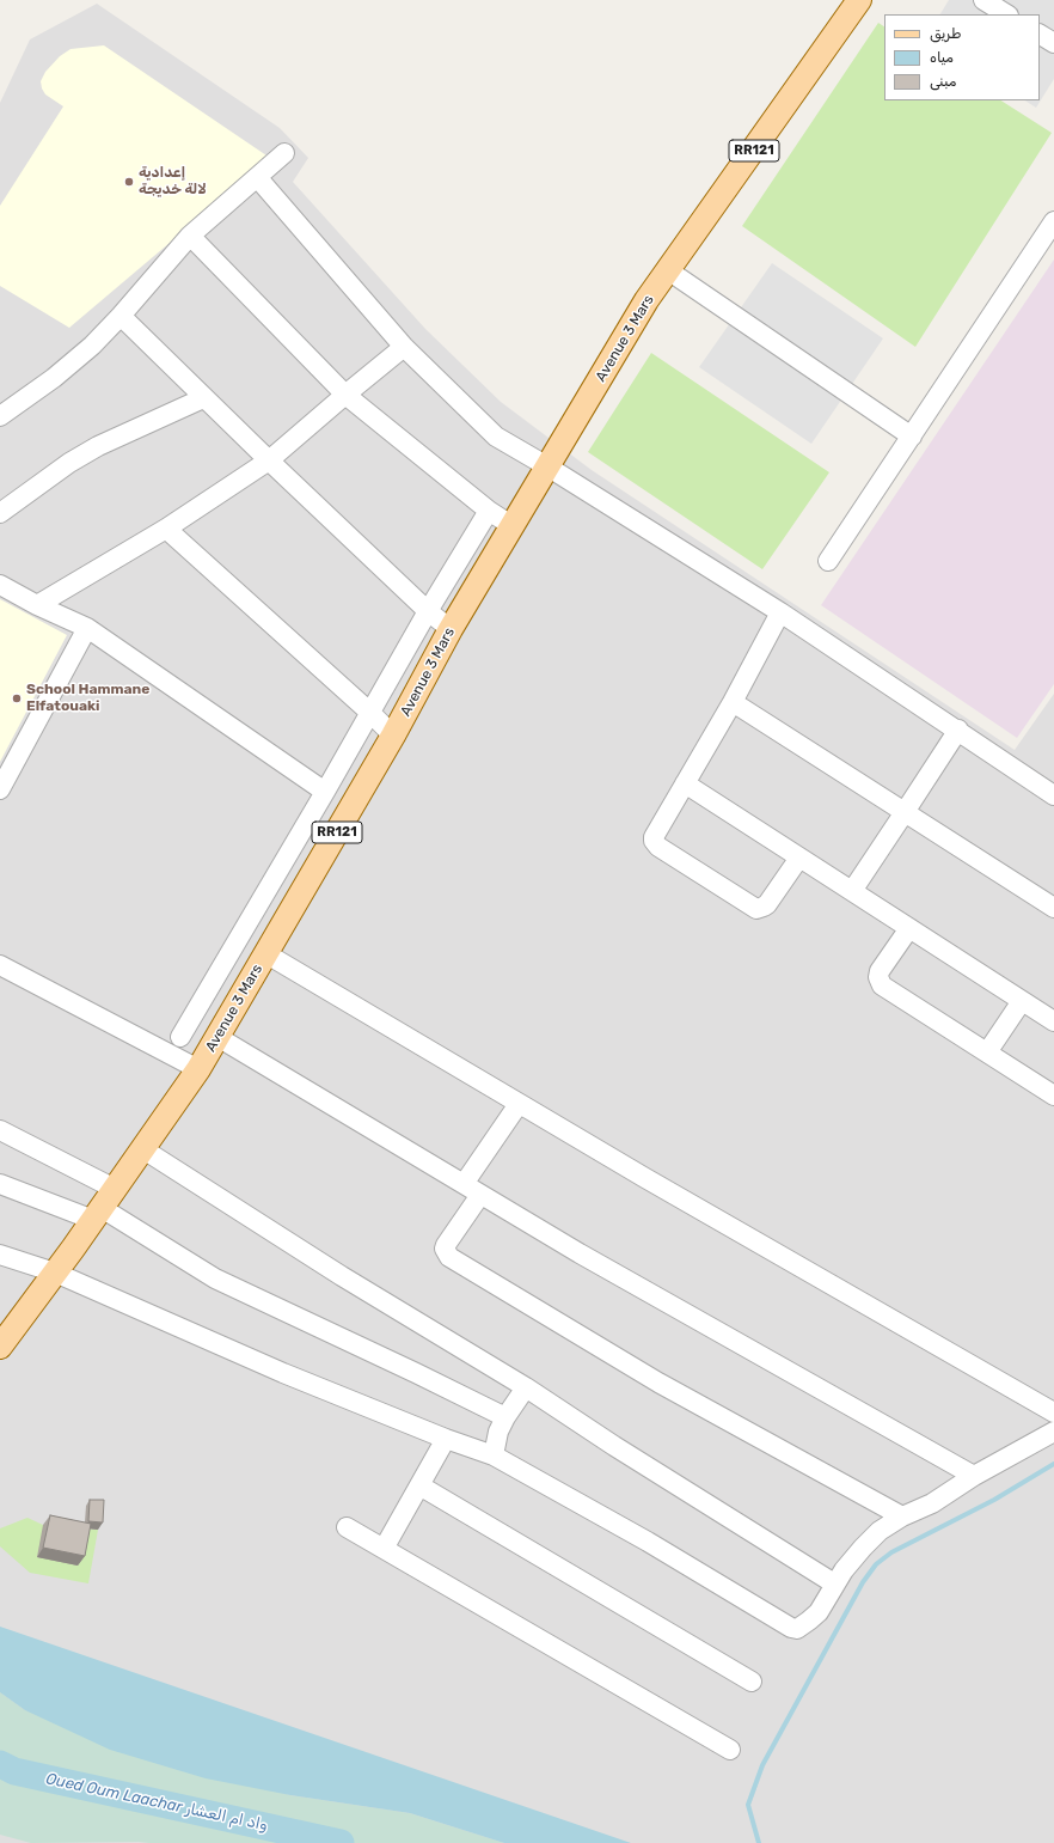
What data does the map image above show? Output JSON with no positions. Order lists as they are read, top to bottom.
{
  "streets": {
    "main road": ["RR121", "Avenue 3 Mars"]
  },
  "water": ["Oued Oum Laachar واد ام العشار"],
  "places": ["إعدادية لالة خديجة", "School Hammane Elfatouaki"],
  "legend": ["طريق", "مياه", "مبنى"]
}
